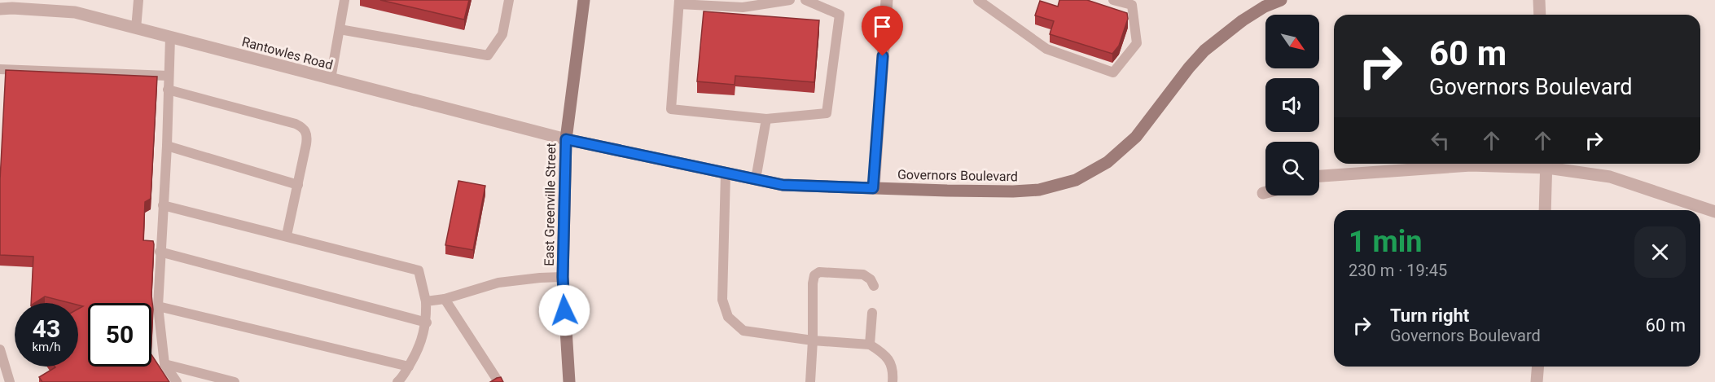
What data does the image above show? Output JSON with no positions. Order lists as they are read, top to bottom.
{
  "streets": {
    "street": ["Rantowles Road", "Governors Boulevard", "East Greenville Street"]
  },
  "crossings": [
    ["Rantowles Road", "Governors Boulevard"],
    ["Rantowles Road", "East Greenville Street"],
    ["Governors Boulevard", "East Greenville Street"]
  ],
  "north": "bottom right",
  "page": {
    "turn": ["60 m", "Governors Boulevard"],
    "heading": ["1 min", "230 m · 19:45"],
    "list": [
      {
        "name": "Turn right",
        "note": "Governors Boulevard",
        "value": "60 m"
      }
    ],
    "speed": "43 km/h",
    "limit": "50"
  }
}
